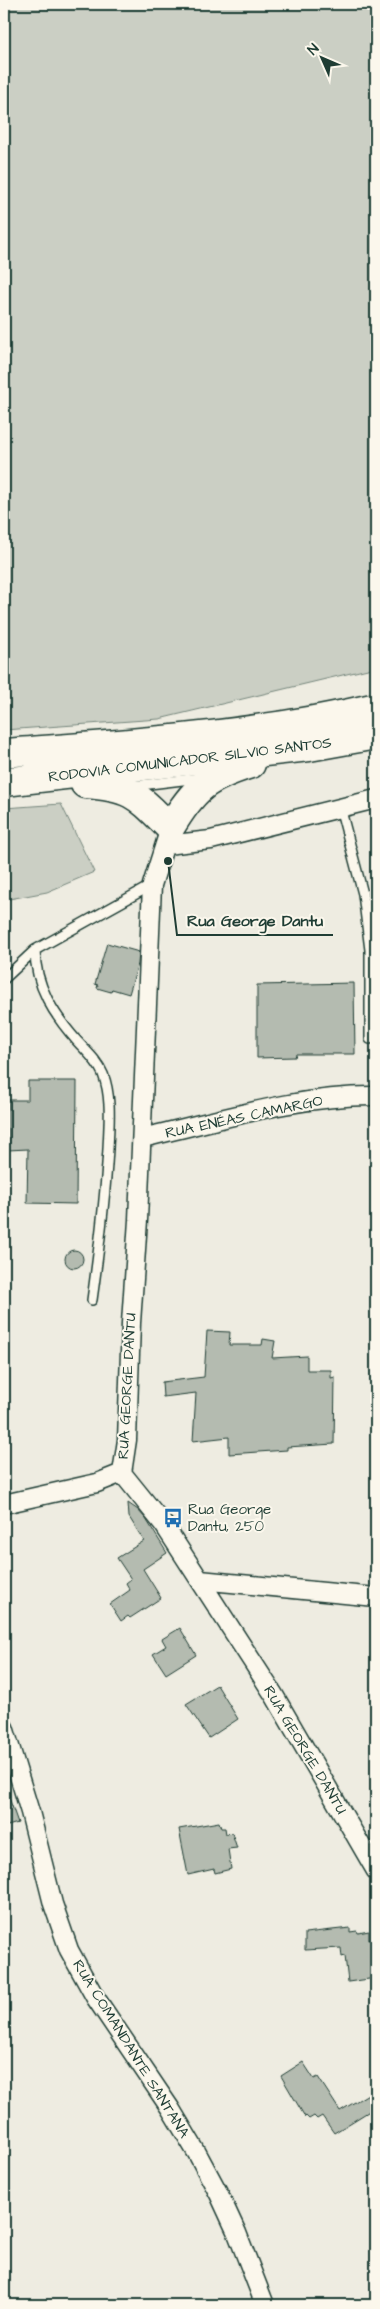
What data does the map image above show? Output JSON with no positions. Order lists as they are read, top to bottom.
{
  "streets": {
    "highway": ["RODOVIA COMUNICADOR SILVIO SANTOS"],
    "street": ["RUA ENÉAS CAMARGO", "RUA GEORGE DANTU", "RUA COMANDANTE SANTANA"]
  },
  "crossings": [
    ["RUA ENÉAS CAMARGO", "RUA GEORGE DANTU"]
  ],
  "places": {
    "other": ["Rua George Dantu"],
    "bus stop": ["Rua George Dantu, 250"]
  },
  "north": "top left"
}
